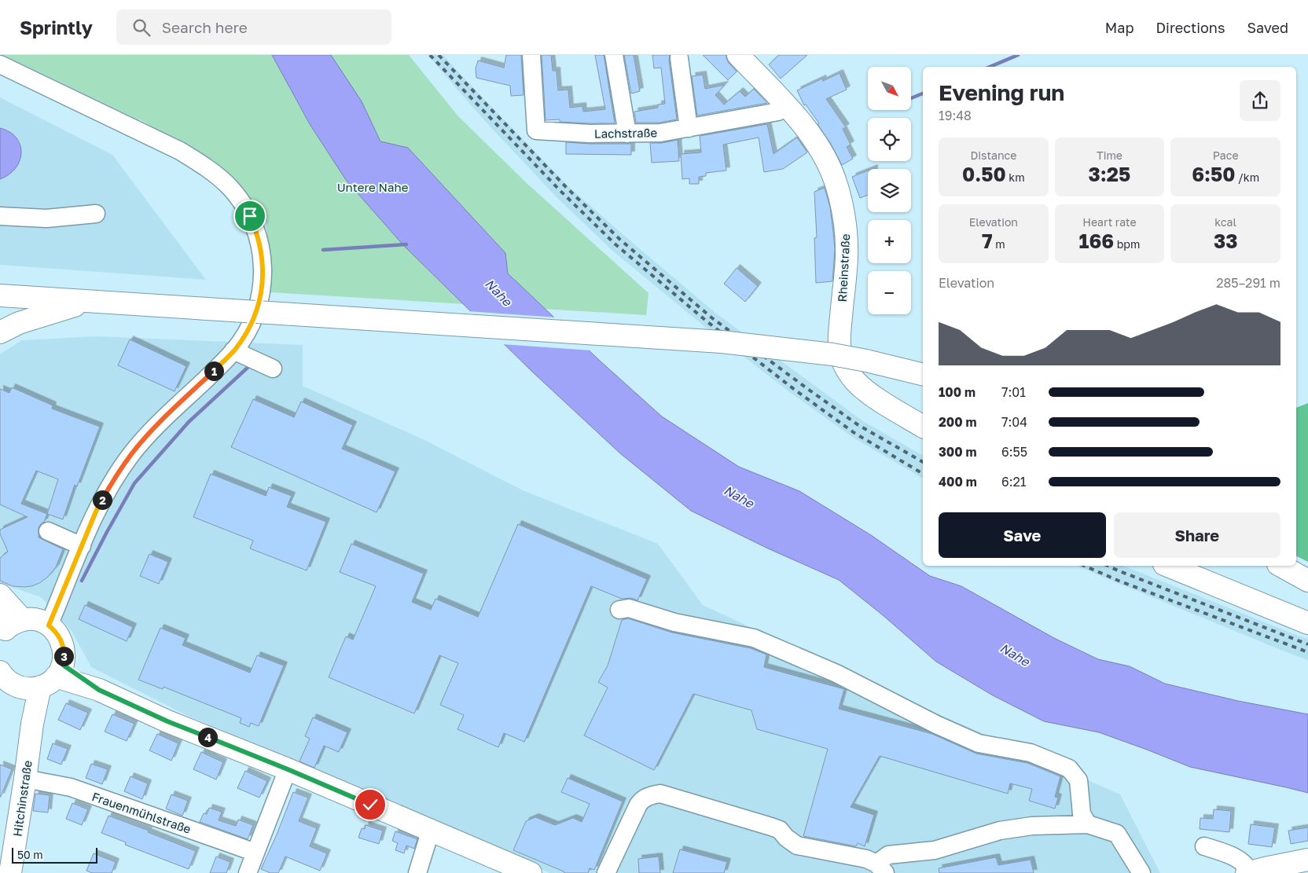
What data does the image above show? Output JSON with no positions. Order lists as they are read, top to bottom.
{
  "streets": {
    "main road": ["Rheinstraße", "Hitchinstraße"],
    "street": ["Lachstraße", "Frauenmühlstraße"]
  },
  "crossings": [
    ["Lachstraße", "Rheinstraße"],
    ["Hitchinstraße", "Frauenmühlstraße"]
  ],
  "water": ["Nahe"],
  "parks": ["Untere Nahe"],
  "scale_bar": "50 m",
  "north": "bottom right",
  "page": {
    "header": "Sprintly",
    "search": "Search here",
    "nav": ["Map", "Directions", "Saved"],
    "map_buttons": ["+", "−"],
    "heading": ["Evening run", "19:48"],
    "stats": [
      ["Distance", "0.50 km"],
      ["Time", "3:25"],
      ["Pace", "6:50 /km"],
      ["Elevation", "7 m"],
      ["Heart rate", "166 bpm"],
      ["kcal", "33"]
    ],
    "chart": ["Elevation", "285–291 m"],
    "pins": [
      "1",
      "2",
      "3",
      "4"
    ],
    "list": [
      {
        "name": "100 m",
        "note": "7:01"
      },
      {
        "name": "200 m",
        "note": "7:04"
      },
      {
        "name": "300 m",
        "note": "6:55"
      },
      {
        "name": "400 m",
        "note": "6:21"
      }
    ],
    "buttons": ["Save", "Share"],
    "scale": "50 m"
  }
}
